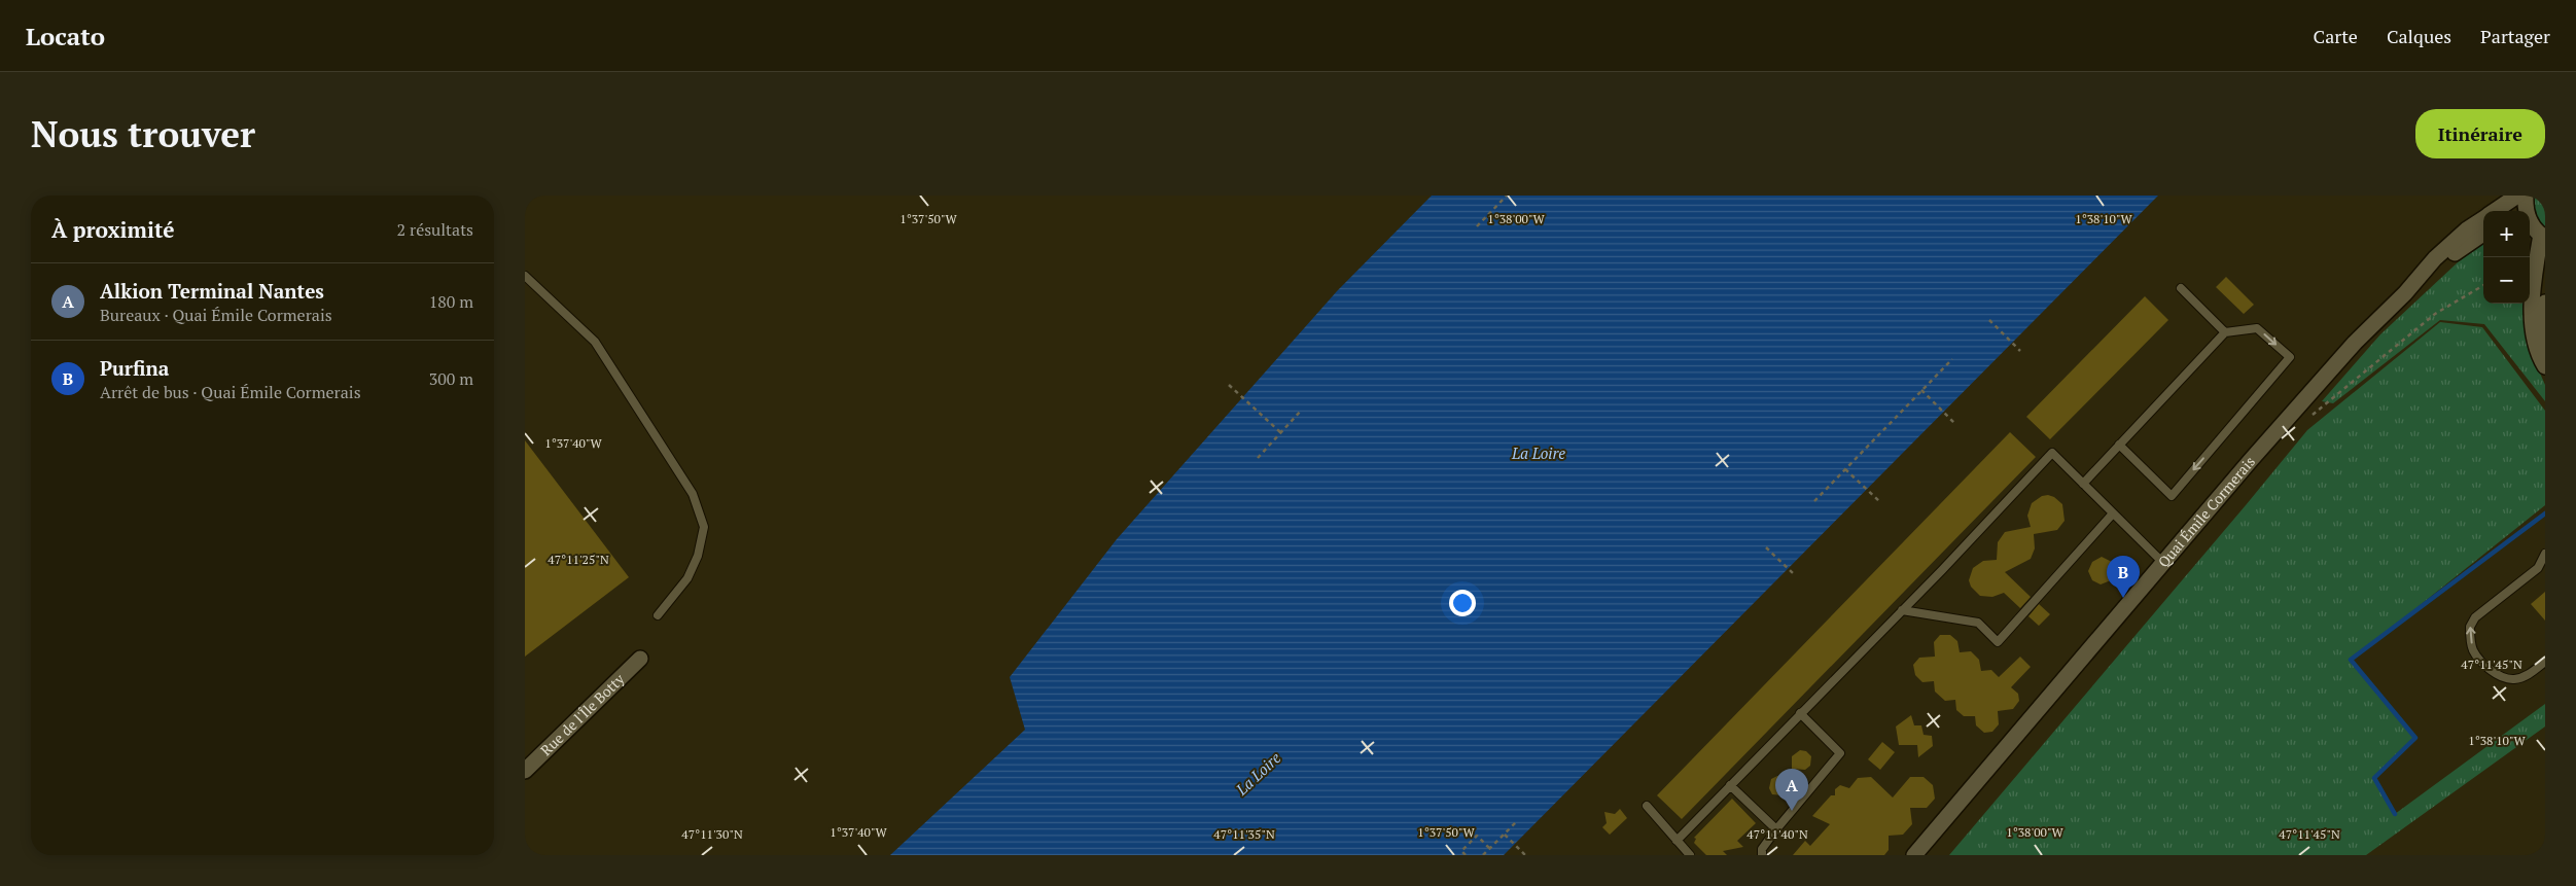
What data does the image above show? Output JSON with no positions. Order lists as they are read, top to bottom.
{
  "streets": {
    "main road": ["Quai Émile Cormerais", "Rue de l'Île Botty"]
  },
  "water": ["La Loire"],
  "page": {
    "header": "Locato",
    "nav": ["Carte", "Calques", "Partager"],
    "buttons": "Itinéraire",
    "title": "Nous trouver",
    "heading": ["À proximité", "2 résultats"],
    "map_buttons": ["+", "−"],
    "list": [
      {
        "mark": "A",
        "name": "Alkion Terminal Nantes",
        "note": "Bureaux · Quai Émile Cormerais",
        "value": "180 m"
      },
      {
        "mark": "B",
        "name": "Purfina",
        "note": "Arrêt de bus · Quai Émile Cormerais",
        "value": "300 m"
      }
    ],
    "pins": ["B", "A"]
  },
  "coordinates": [
    "1°37'50\"W",
    "1°38'00\"W",
    "1°38'10\"W",
    "1°37'40\"W",
    "47°11'25\"N",
    "47°11'45\"N",
    "47°11'30\"N",
    "47°11'35\"N",
    "47°11'40\"N"
  ]
}
